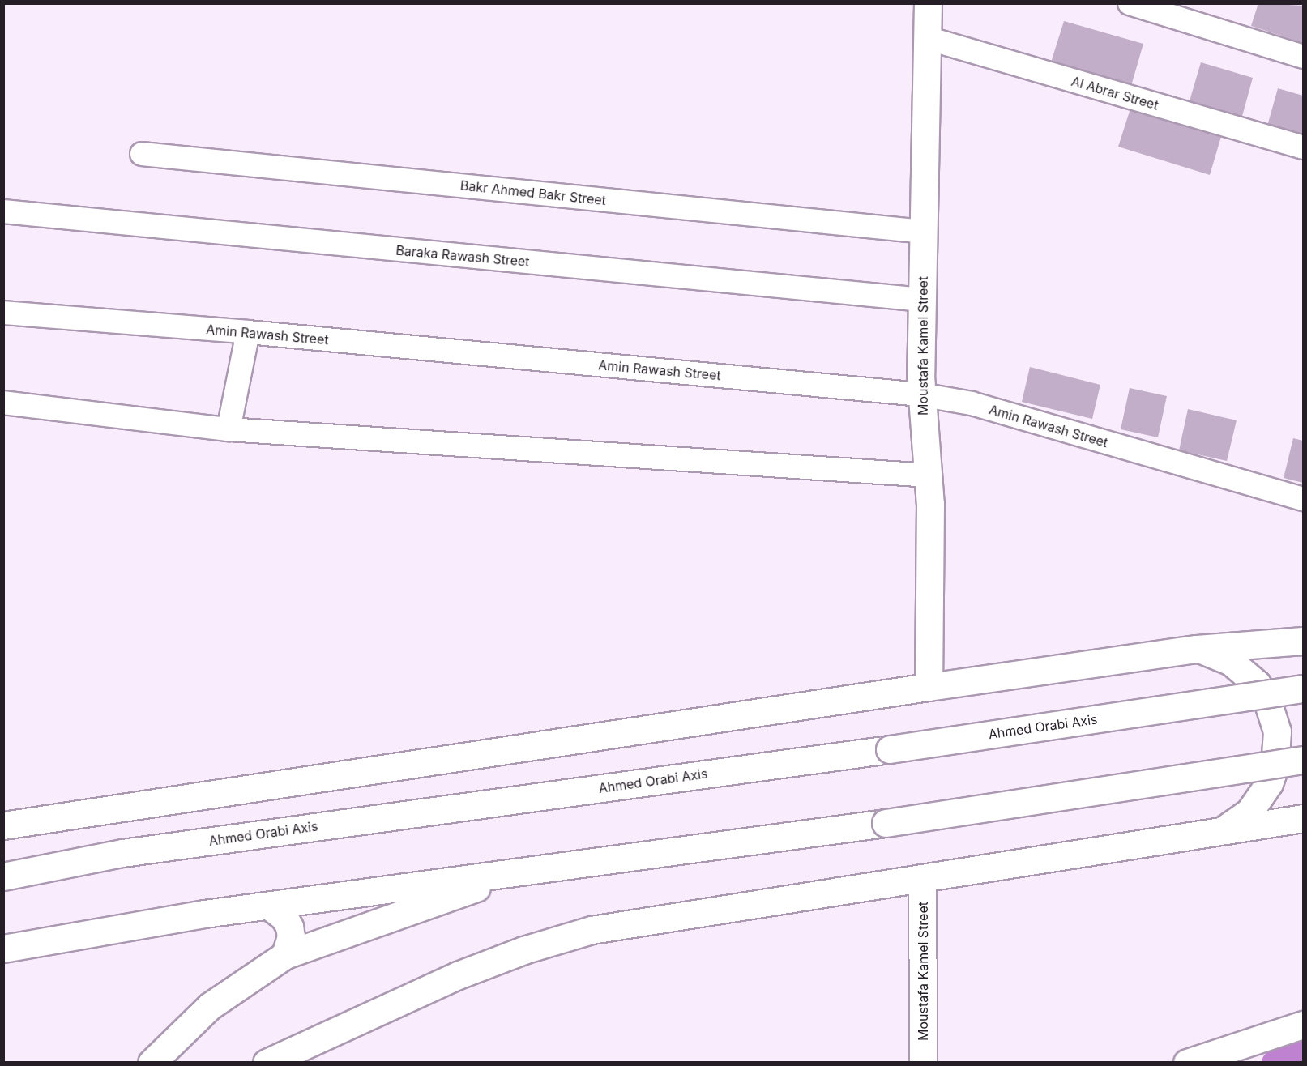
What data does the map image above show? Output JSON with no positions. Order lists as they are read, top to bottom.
{
  "streets": {
    "main road": ["Moustafa Kamel Street", "Ahmed Orabi Axis"],
    "street": [
      "Al Abrar Street",
      "Bakr Ahmed Bakr Street",
      "Baraka Rawash Street",
      "Amin Rawash Street"
    ]
  },
  "crossings": [
    ["Al Abrar Street", "Moustafa Kamel Street"],
    ["Bakr Ahmed Bakr Street", "Moustafa Kamel Street"],
    ["Baraka Rawash Street", "Moustafa Kamel Street"],
    ["Amin Rawash Street", "Moustafa Kamel Street"]
  ]
}
